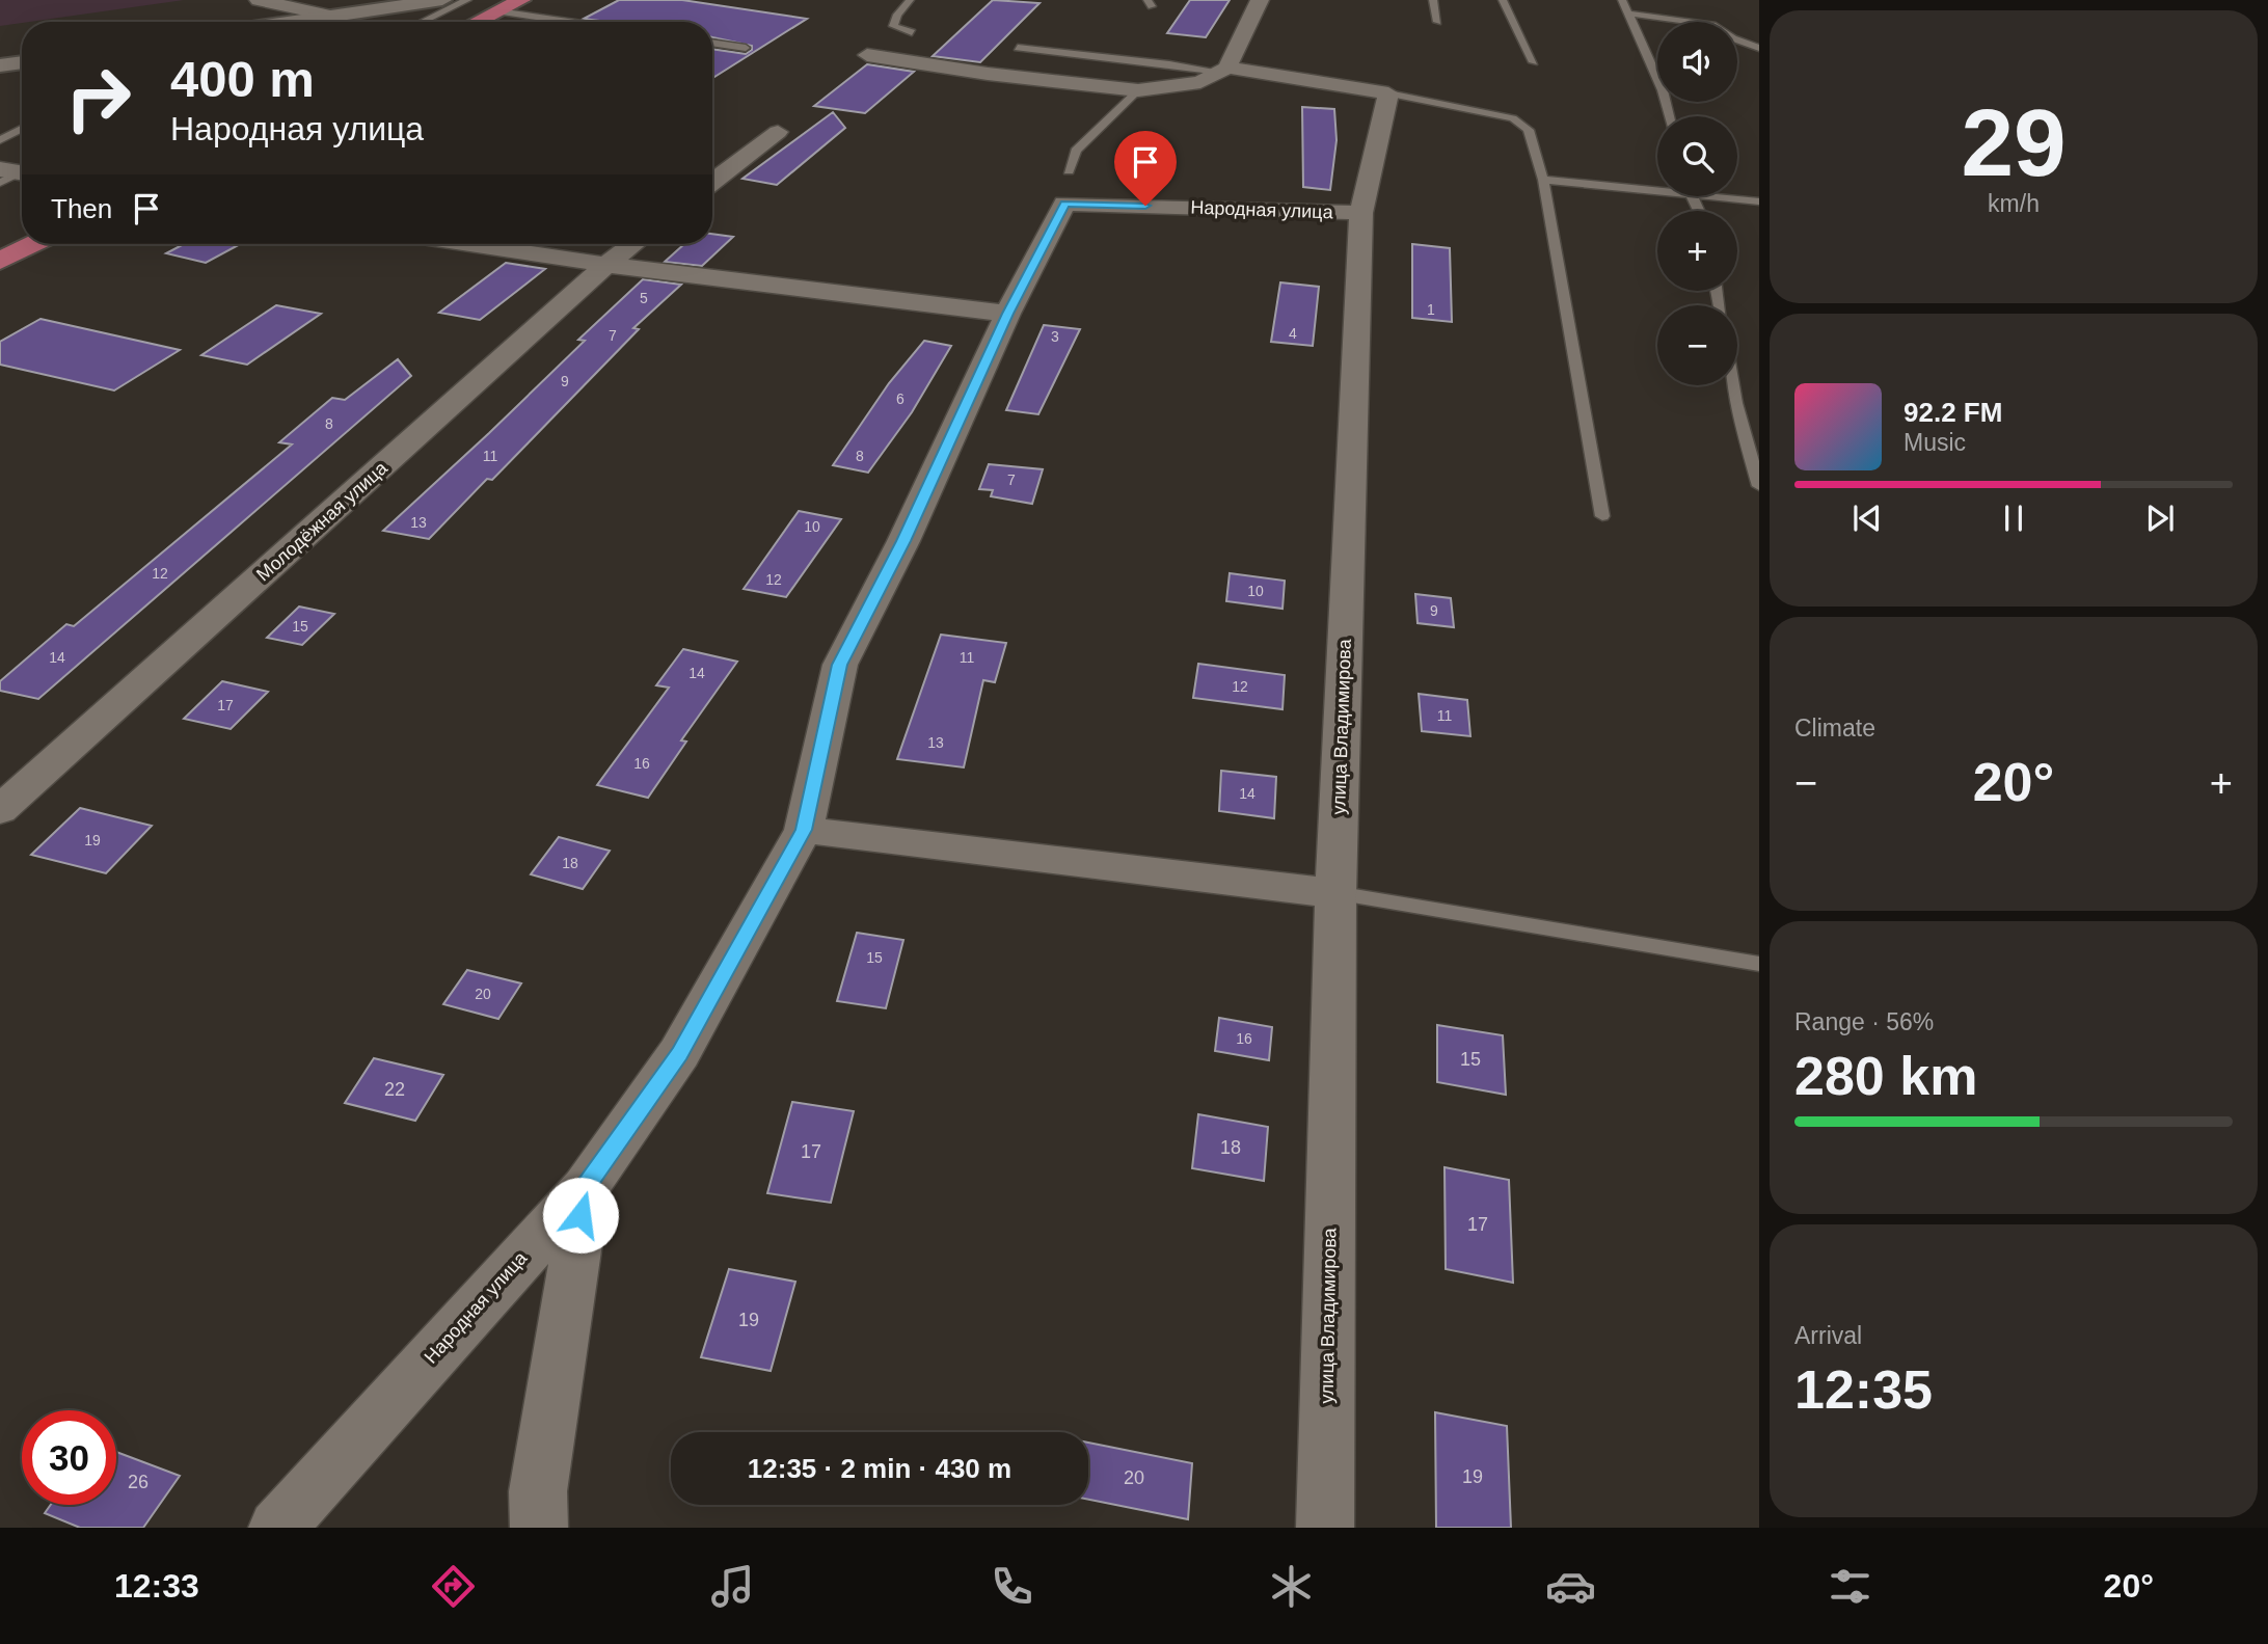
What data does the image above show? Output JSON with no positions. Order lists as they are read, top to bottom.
{
  "streets": {
    "street": ["Народная улица", "Молодёжная улица", "улица Владимирова"]
  },
  "crossings": [
    ["Народная улица", "улица Владимирова"]
  ],
  "house_numbers": [
    "5",
    "1",
    "4",
    "7",
    "3",
    "9",
    "6",
    "8",
    "11",
    "8",
    "7",
    "13",
    "10",
    "12",
    "12",
    "10",
    "9",
    "15",
    "14",
    "11",
    "14",
    "12",
    "17",
    "11",
    "13",
    "16",
    "14",
    "19",
    "18",
    "15",
    "20",
    "16",
    "15",
    "22",
    "18",
    "17",
    "17",
    "19",
    "19",
    "20",
    "26"
  ],
  "page": {
    "tile": [
      ["29", "km/h"],
      "Climate",
      ["Range · 56%", "280 km"],
      ["Arrival", "12:35"]
    ],
    "map_buttons": ["+", "−"],
    "turn": ["400 m", "Народная улица"],
    "then": "Then",
    "song": ["92.2 FM", "Music"],
    "heat": ["−", "20°", "+"],
    "limit": "30",
    "trip": "12:35 · 2 min · 430 m",
    "tabs": ["12:33", "20°"]
  }
}
